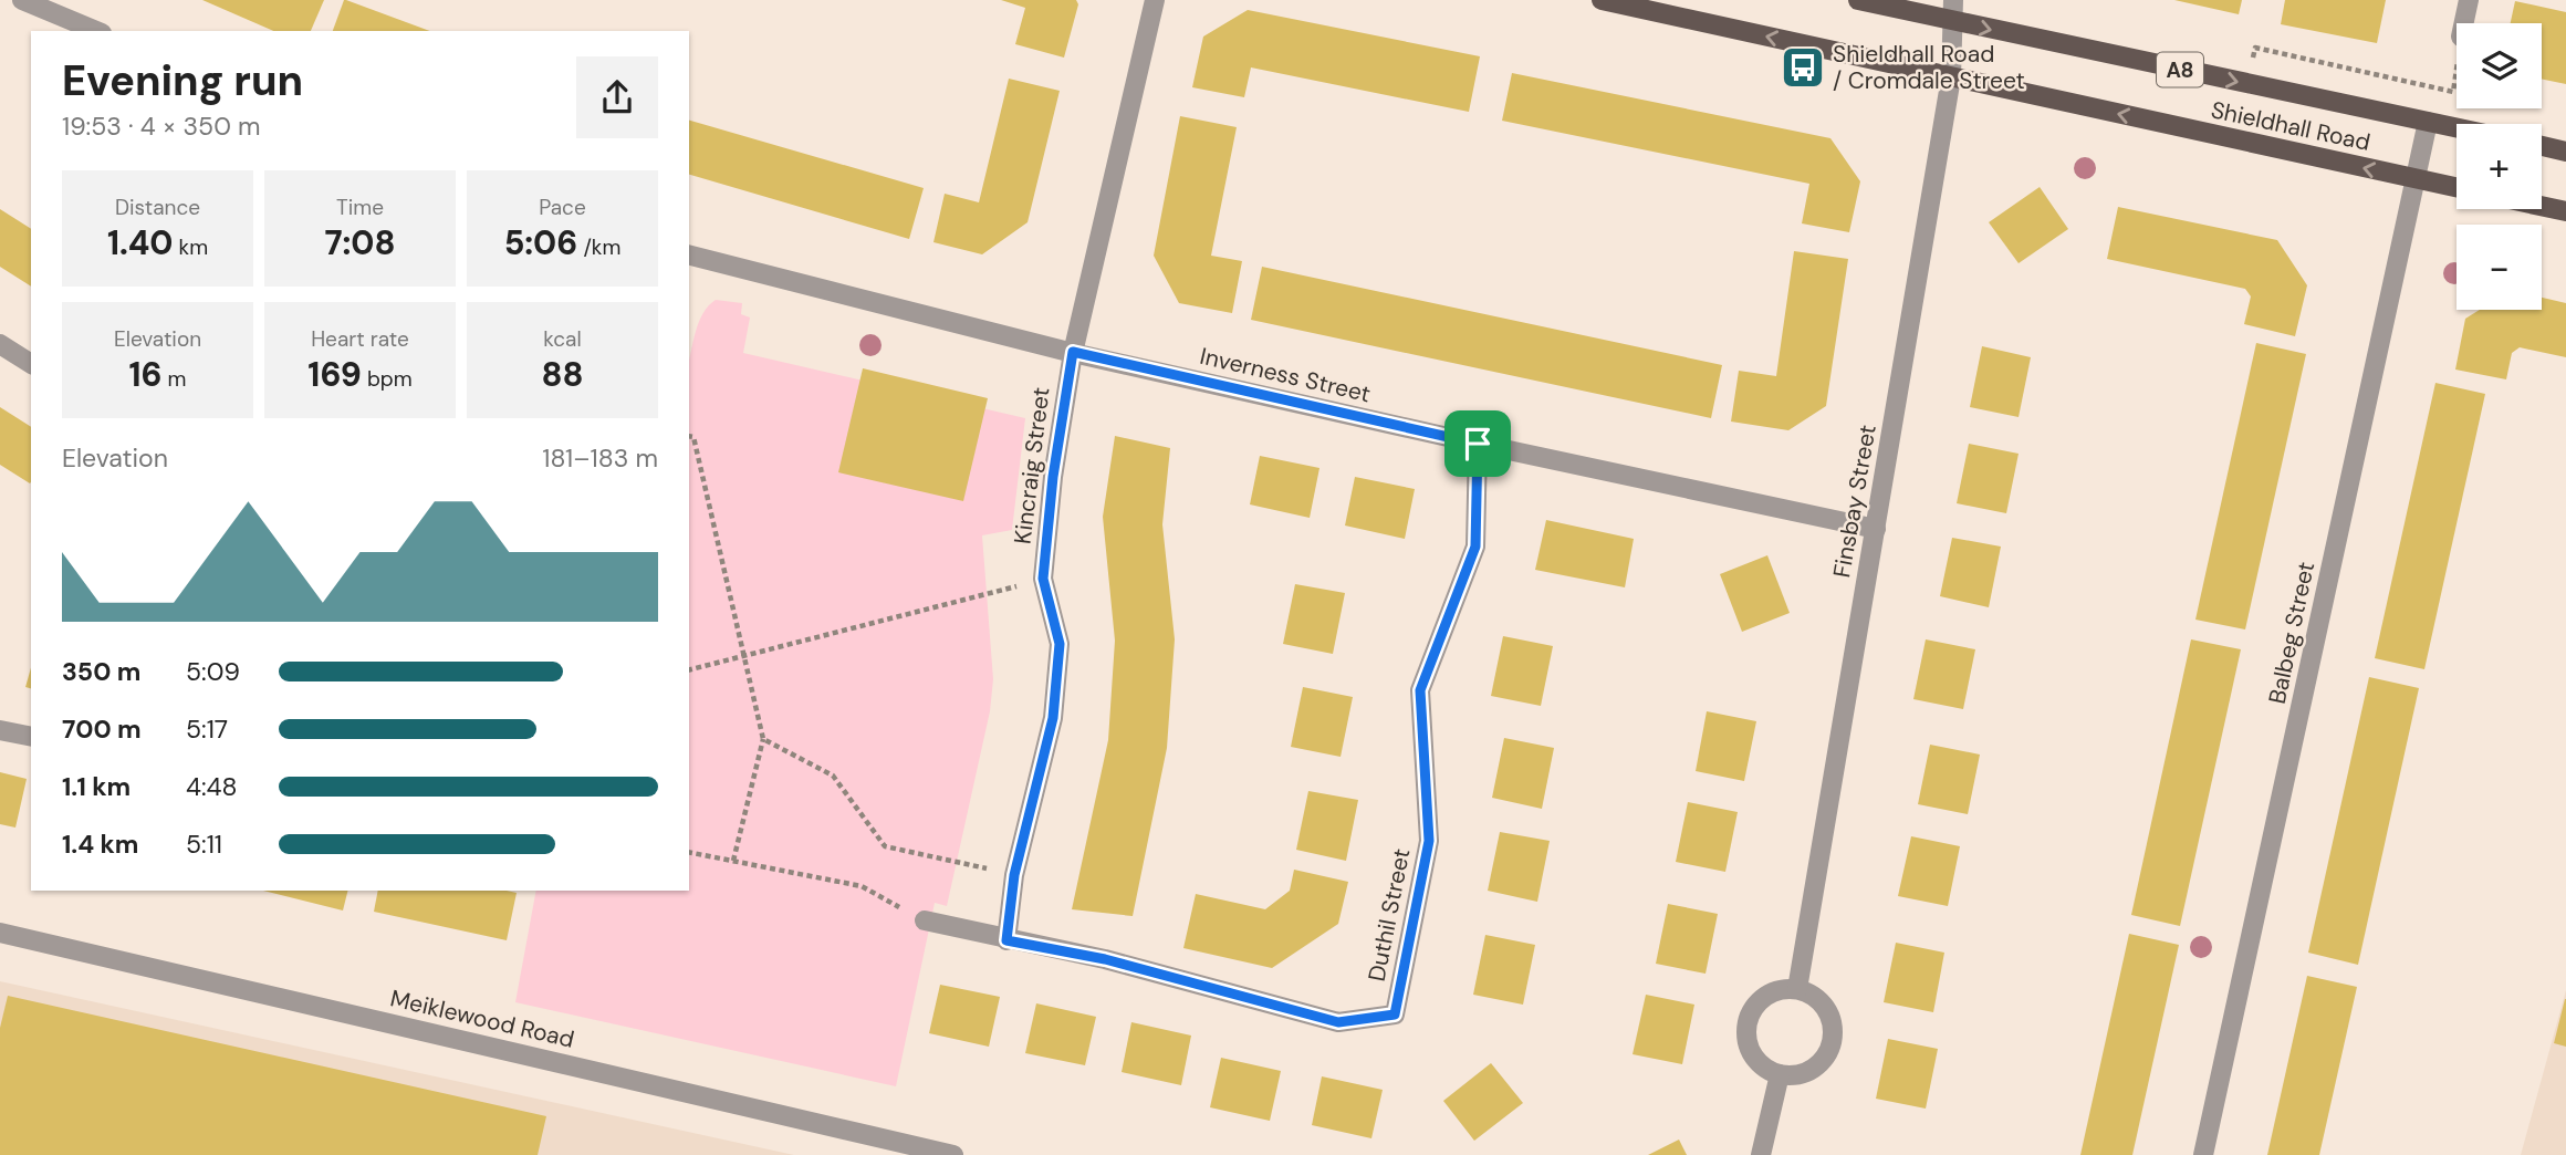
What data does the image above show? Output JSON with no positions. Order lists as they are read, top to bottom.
{
  "streets": {
    "main road": ["A8", "Shieldhall Road"],
    "street": [
      "Inverness Street",
      "Kincraig Street",
      "Finsbay Street",
      "Balbeg Street",
      "Duthil Street",
      "Meiklewood Road"
    ]
  },
  "crossings": [
    ["Shieldhall Road", "Finsbay Street"],
    ["Shieldhall Road", "Balbeg Street"],
    ["Inverness Street", "Kincraig Street"],
    ["Inverness Street", "Finsbay Street"],
    ["Inverness Street", "Duthil Street"],
    ["Kincraig Street", "Duthil Street"]
  ],
  "places": {
    "bus stop": ["Shieldhall Road / Cromdale Street"]
  },
  "page": {
    "map_buttons": ["+", "−"],
    "heading": ["Evening run", "19:53 · 4 × 350 m"],
    "stats": [
      ["Distance", "1.40 km"],
      ["Time", "7:08"],
      ["Pace", "5:06 /km"],
      ["Elevation", "16 m"],
      ["Heart rate", "169 bpm"],
      ["kcal", "88"]
    ],
    "chart": ["Elevation", "181–183 m"],
    "list": [
      {
        "name": "350 m",
        "note": "5:09"
      },
      {
        "name": "700 m",
        "note": "5:17"
      },
      {
        "name": "1.1 km",
        "note": "4:48"
      },
      {
        "name": "1.4 km",
        "note": "5:11"
      }
    ]
  }
}
